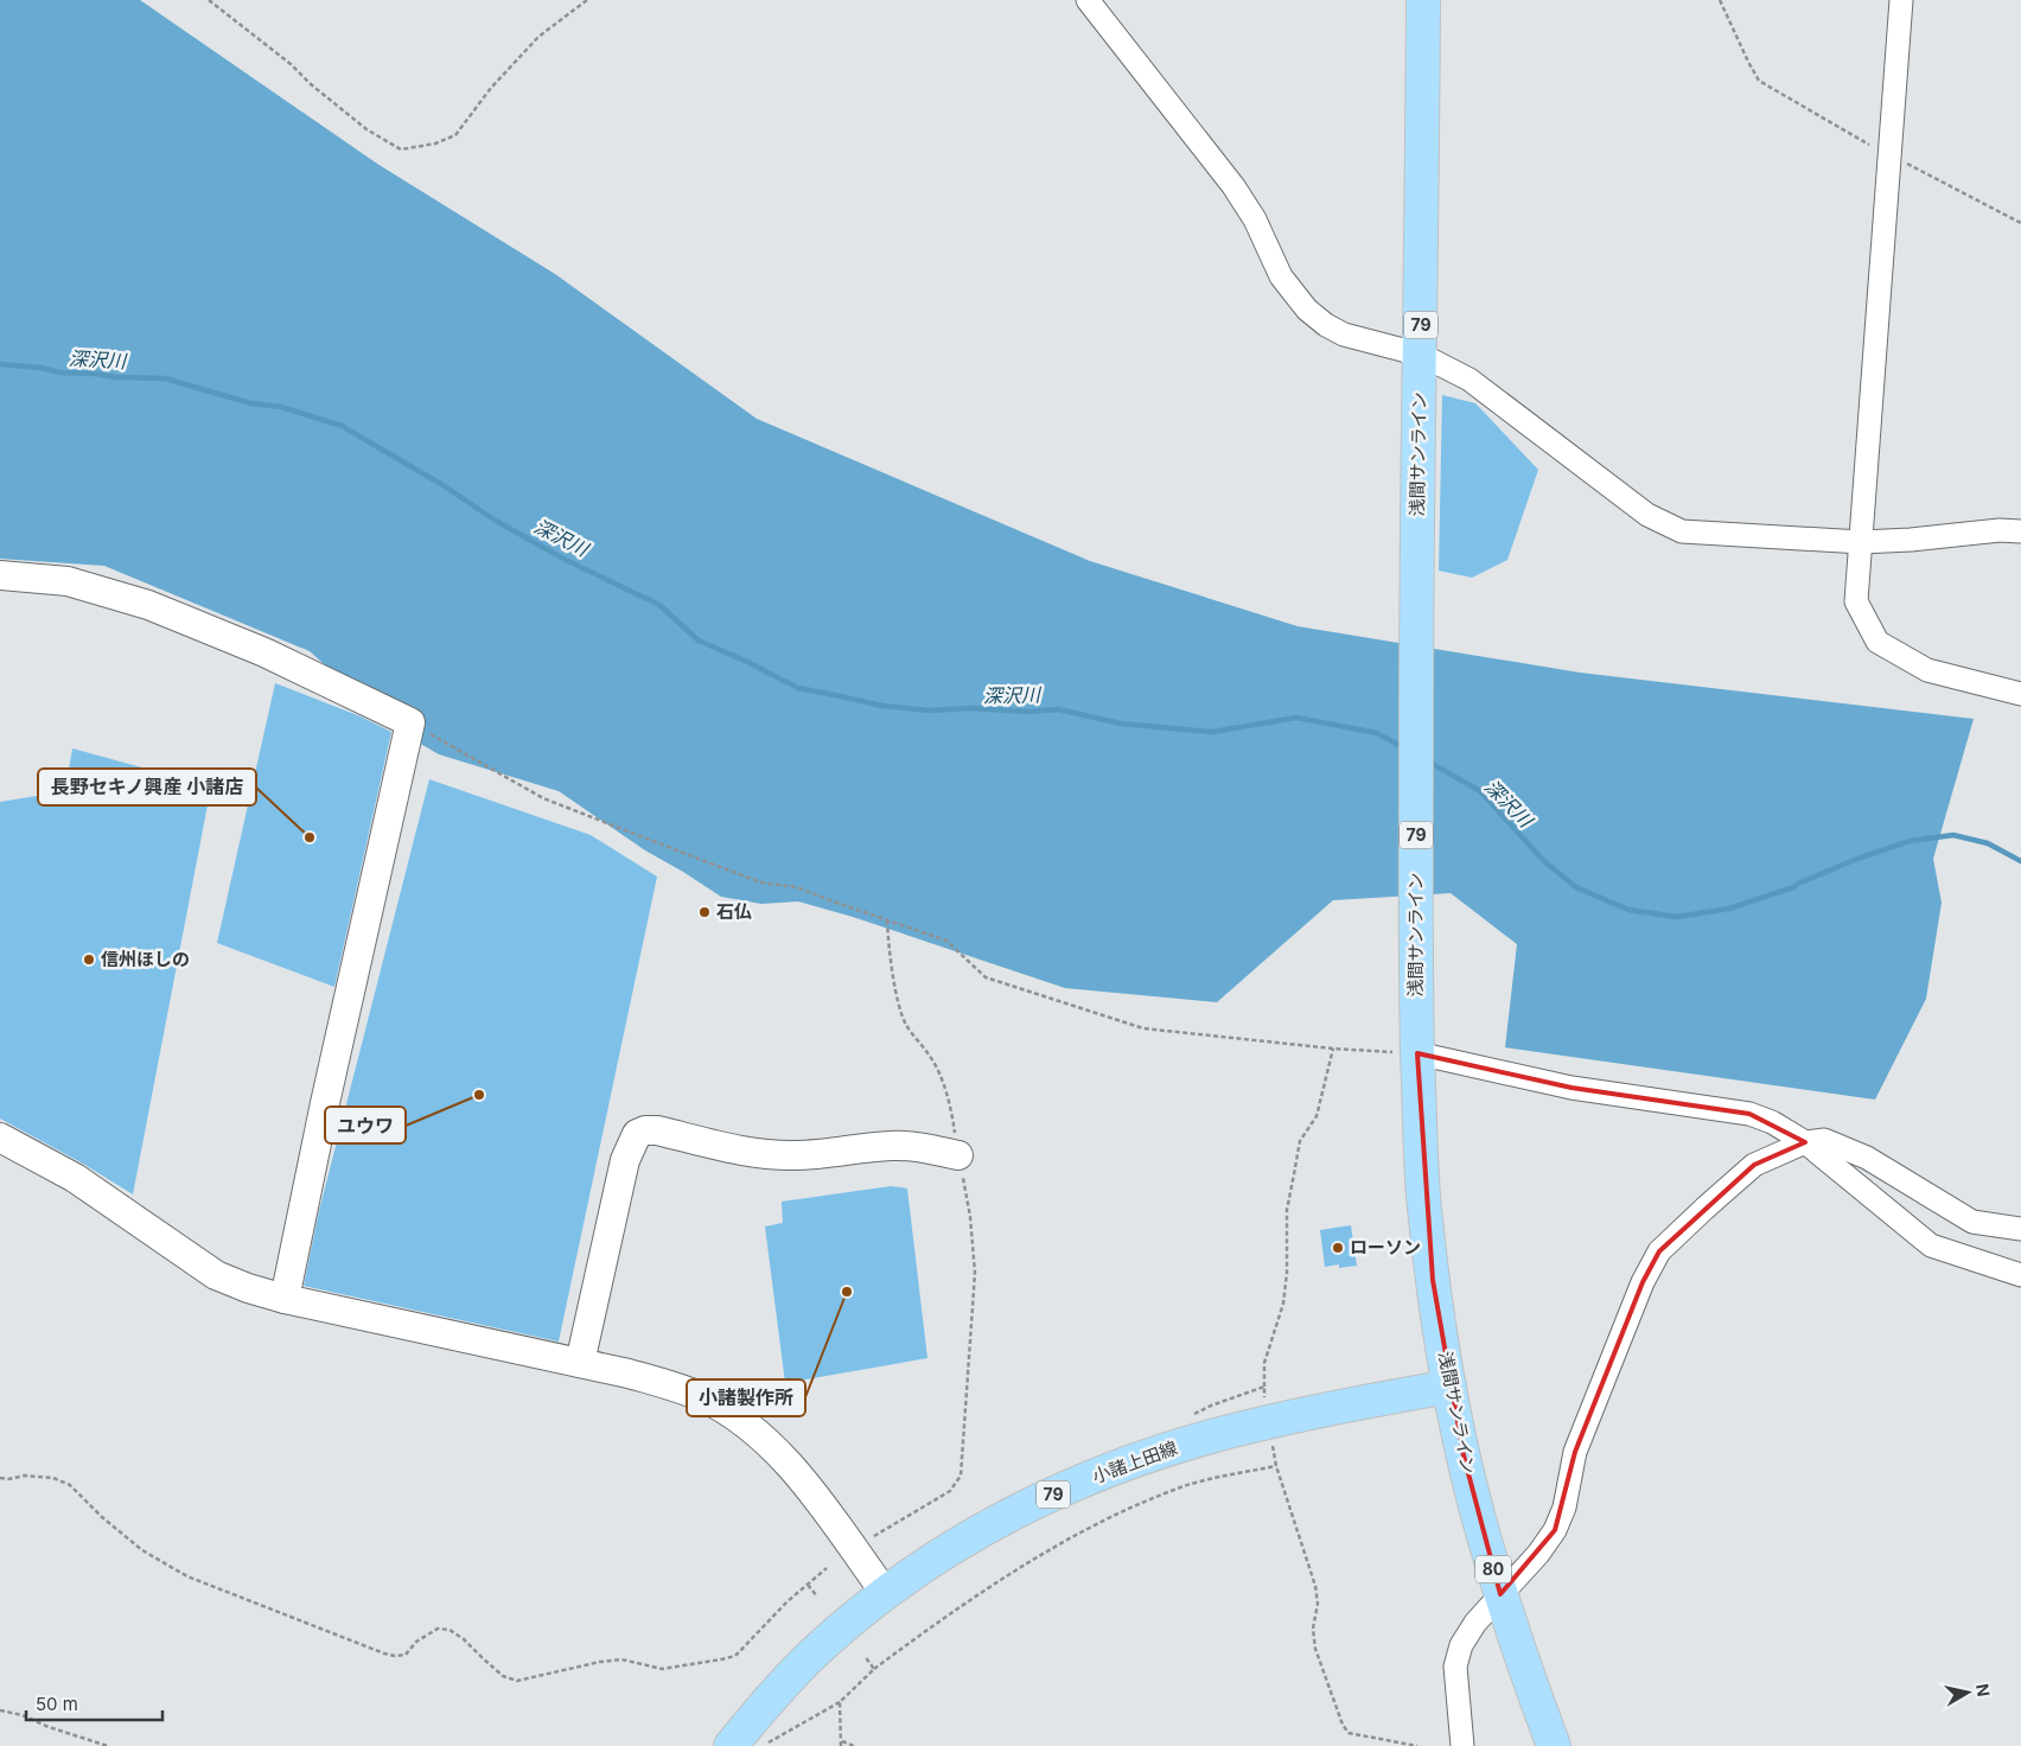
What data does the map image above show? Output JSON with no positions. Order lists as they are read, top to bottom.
{
  "streets": {
    "main road": [
      "79",
      "浅間サンライン",
      "小諸上田線",
      "80"
    ]
  },
  "crossings": [
    ["浅間サンライン", "小諸上田線"]
  ],
  "water": ["深沢川"],
  "places": [
    "長野セキノ興産 小諸店",
    "石仏",
    "信州ほしの",
    "ユウワ",
    "ローソン",
    "小諸製作所"
  ],
  "scale_bar": "50 m",
  "north": "right"
}
